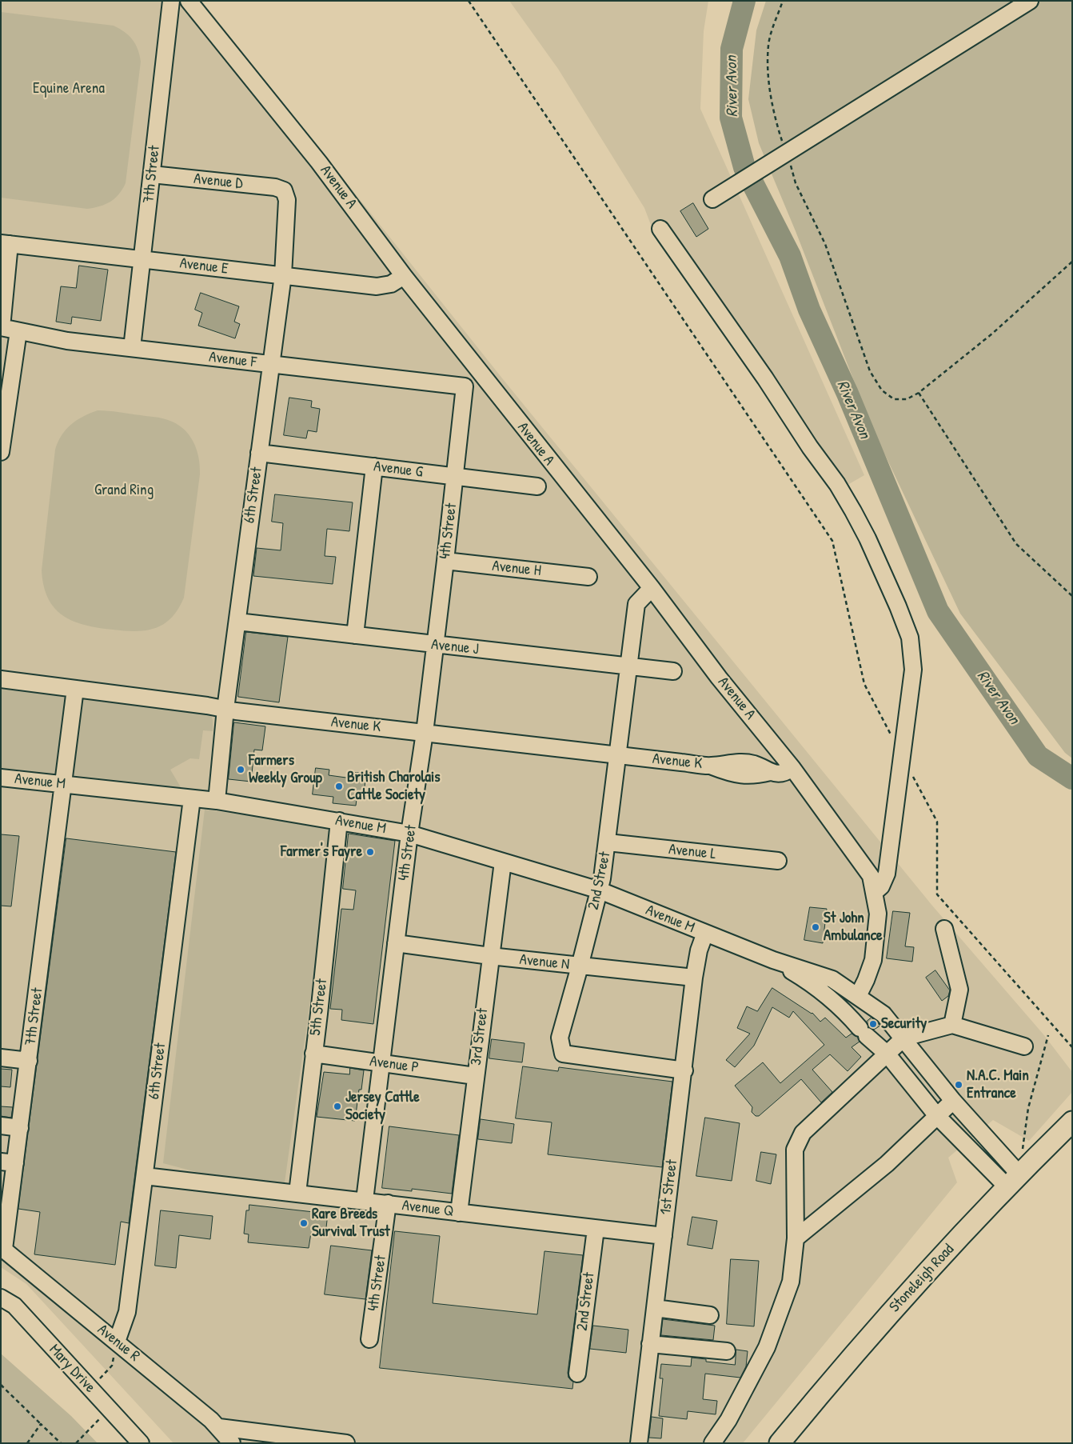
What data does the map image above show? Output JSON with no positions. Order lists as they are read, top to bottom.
{
  "streets": {
    "main road": ["Stoneleigh Road"],
    "lane": [
      "7th Street",
      "Avenue D",
      "Avenue A",
      "Avenue E",
      "Avenue F",
      "Avenue G",
      "6th Street",
      "4th Street",
      "Avenue H",
      "Avenue J",
      "Avenue K",
      "Avenue M",
      "Avenue L",
      "2nd Street",
      "Avenue N",
      "5th Street",
      "3rd Street",
      "Avenue P",
      "1st Street",
      "Avenue Q",
      "Avenue R",
      "Mary Drive"
    ]
  },
  "crossings": [
    ["7th Street", "Avenue D"],
    ["7th Street", "Avenue E"],
    ["7th Street", "Avenue F"],
    ["7th Street", "Avenue K"],
    ["7th Street", "Avenue M"],
    ["7th Street", "Avenue R"],
    ["Avenue D", "6th Street"],
    ["Avenue A", "Avenue E"],
    ["Avenue A", "Avenue K"],
    ["Avenue A", "2nd Street"],
    ["Avenue E", "6th Street"],
    ["Avenue F", "6th Street"],
    ["Avenue F", "4th Street"],
    ["Avenue G", "6th Street"],
    ["Avenue G", "4th Street"],
    ["6th Street", "Avenue J"],
    ["6th Street", "Avenue K"],
    ["6th Street", "Avenue M"],
    ["6th Street", "Avenue Q"],
    ["6th Street", "Avenue R"],
    ["4th Street", "Avenue H"],
    ["4th Street", "Avenue J"],
    ["4th Street", "Avenue K"],
    ["4th Street", "Avenue M"],
    ["4th Street", "Avenue N"],
    ["4th Street", "Avenue P"],
    ["4th Street", "Avenue Q"],
    ["Avenue J", "2nd Street"],
    ["Avenue K", "2nd Street"],
    ["Avenue M", "2nd Street"],
    ["Avenue M", "5th Street"],
    ["Avenue M", "3rd Street"],
    ["Avenue M", "1st Street"],
    ["Avenue L", "2nd Street"],
    ["2nd Street", "Avenue N"],
    ["2nd Street", "1st Street"],
    ["2nd Street", "Avenue Q"],
    ["Avenue N", "3rd Street"],
    ["Avenue N", "1st Street"],
    ["5th Street", "Avenue P"],
    ["5th Street", "Avenue Q"],
    ["3rd Street", "Avenue P"],
    ["3rd Street", "Avenue Q"],
    ["1st Street", "Avenue Q"]
  ],
  "water": ["River Avon"],
  "parks": ["Equine Arena", "Grand Ring"],
  "places": [
    "Farmers Weekly Group",
    "British Charolais Cattle Society",
    "Farmer's Fayre",
    "St John Ambulance",
    "Security",
    "N.A.C. Main Entrance",
    "Jersey Cattle Society",
    "Rare Breeds Survival Trust"
  ]
}
